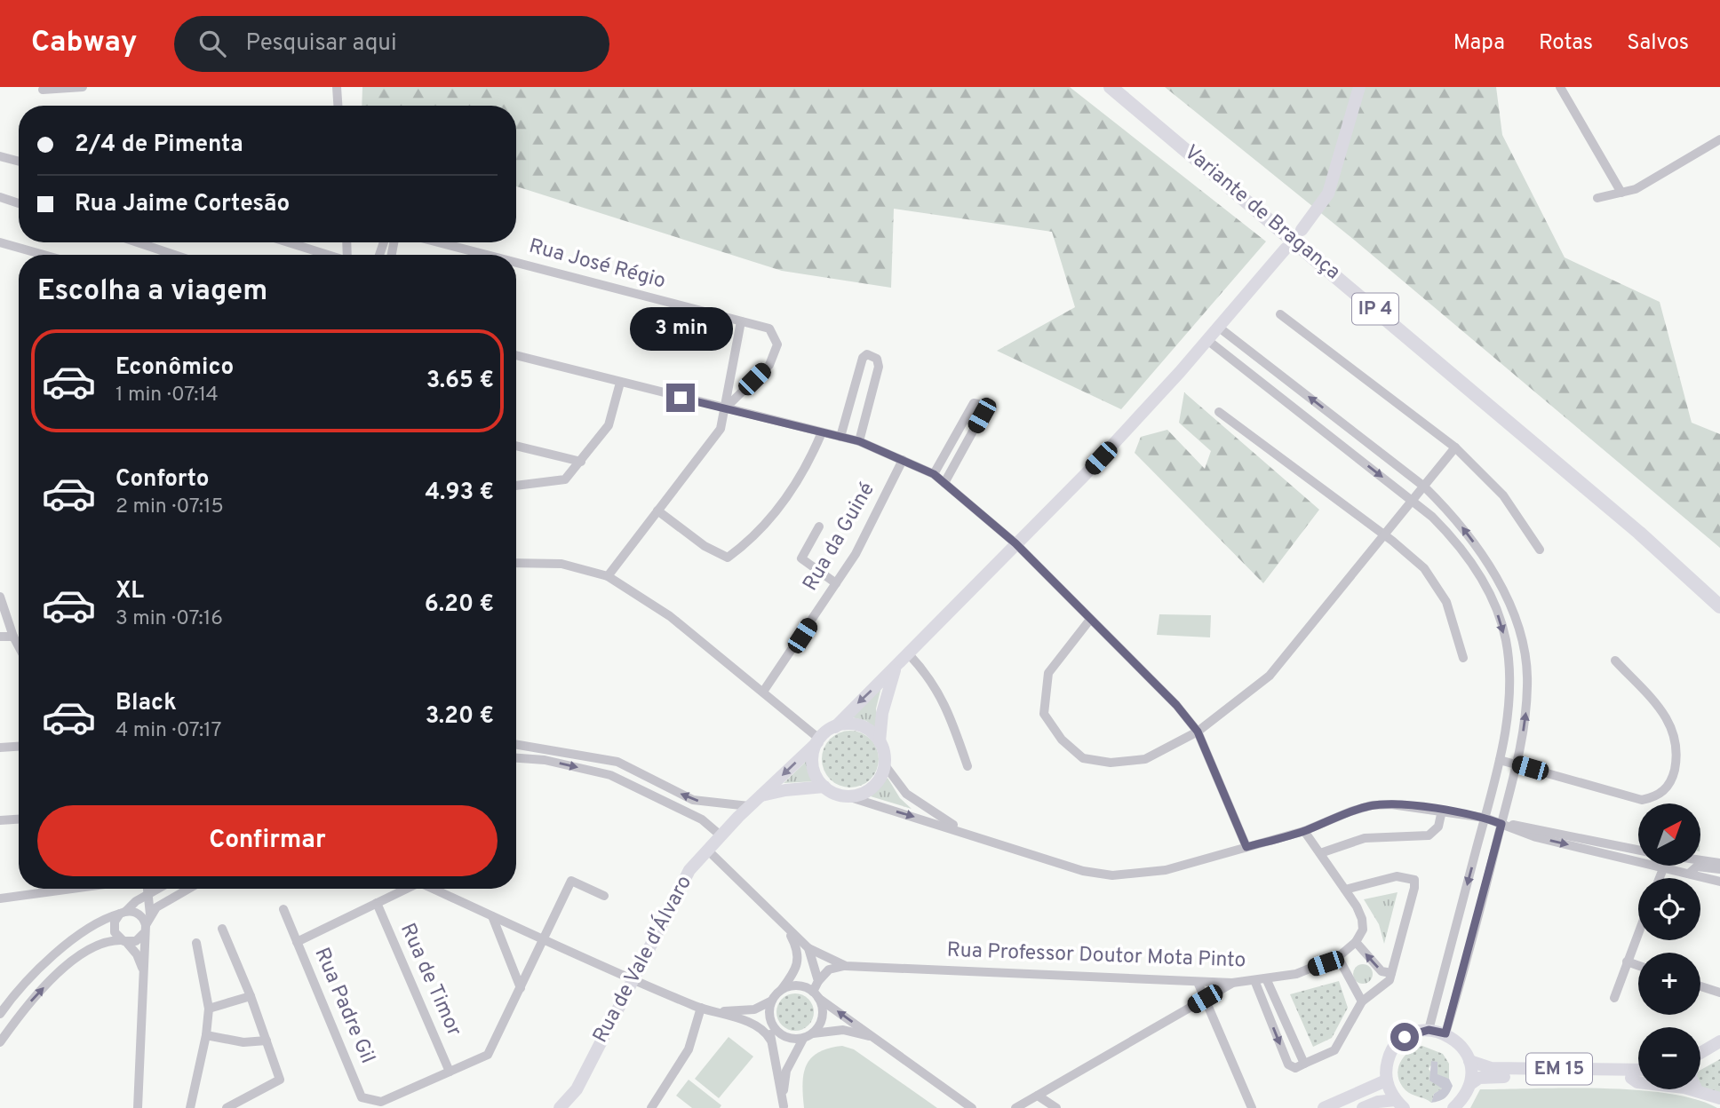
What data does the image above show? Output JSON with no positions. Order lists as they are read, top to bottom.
{
  "streets": {
    "highway": ["Variante de Bragança", "IP 4"],
    "main road": ["Rua de Vale d'Álvaro", "EM 15"],
    "street": [
      "Rua José Régio",
      "Rua da Guiné",
      "Rua Professor Doutor Mota Pinto",
      "Rua de Timor",
      "Rua Padre Gil"
    ]
  },
  "crossings": [
    ["Rua Professor Doutor Mota Pinto", "Rua de Vale d'Álvaro"],
    ["Rua de Timor", "Rua Padre Gil"]
  ],
  "north": "top right",
  "page": {
    "header": "Cabway",
    "search": "Pesquisar aqui",
    "nav": ["Mapa", "Rotas", "Salvos"],
    "banner": ["2/4 de Pimenta", "Rua Jaime Cortesão"],
    "heading": "Escolha a viagem",
    "bubble": "3 min",
    "list": [
      {
        "name": "Econômico",
        "note": "1 min · 07:14",
        "value": "3.65 €"
      },
      {
        "name": "Conforto",
        "note": "2 min · 07:15",
        "value": "4.93 €"
      },
      {
        "name": "XL",
        "note": "3 min · 07:16",
        "value": "6.20 €"
      },
      {
        "name": "Black",
        "note": "4 min · 07:17",
        "value": "3.20 €"
      }
    ],
    "buttons": "Confirmar",
    "map_buttons": ["+", "−"]
  }
}
